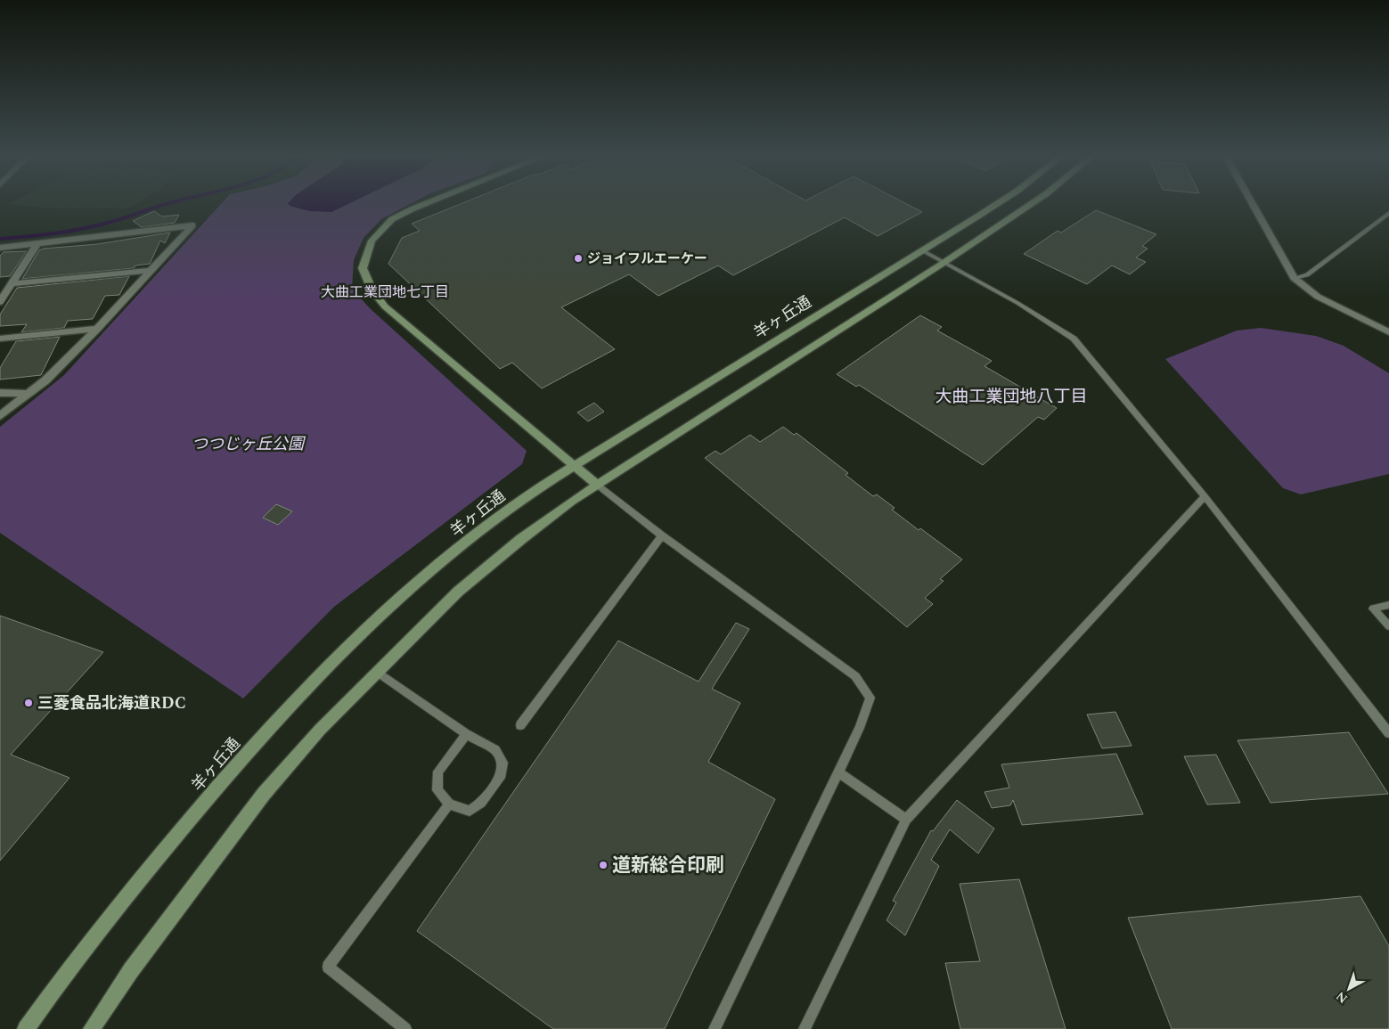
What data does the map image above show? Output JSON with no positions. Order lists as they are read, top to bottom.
{
  "streets": {
    "main road": ["羊ヶ丘通"]
  },
  "districts": ["大曲工業団地七丁目", "大曲工業団地八丁目"],
  "parks": ["つつじヶ丘公園"],
  "places": ["ジョイフルエーケー", "三菱食品北海道RDC", "道新総合印刷"],
  "north": "bottom left"
}
